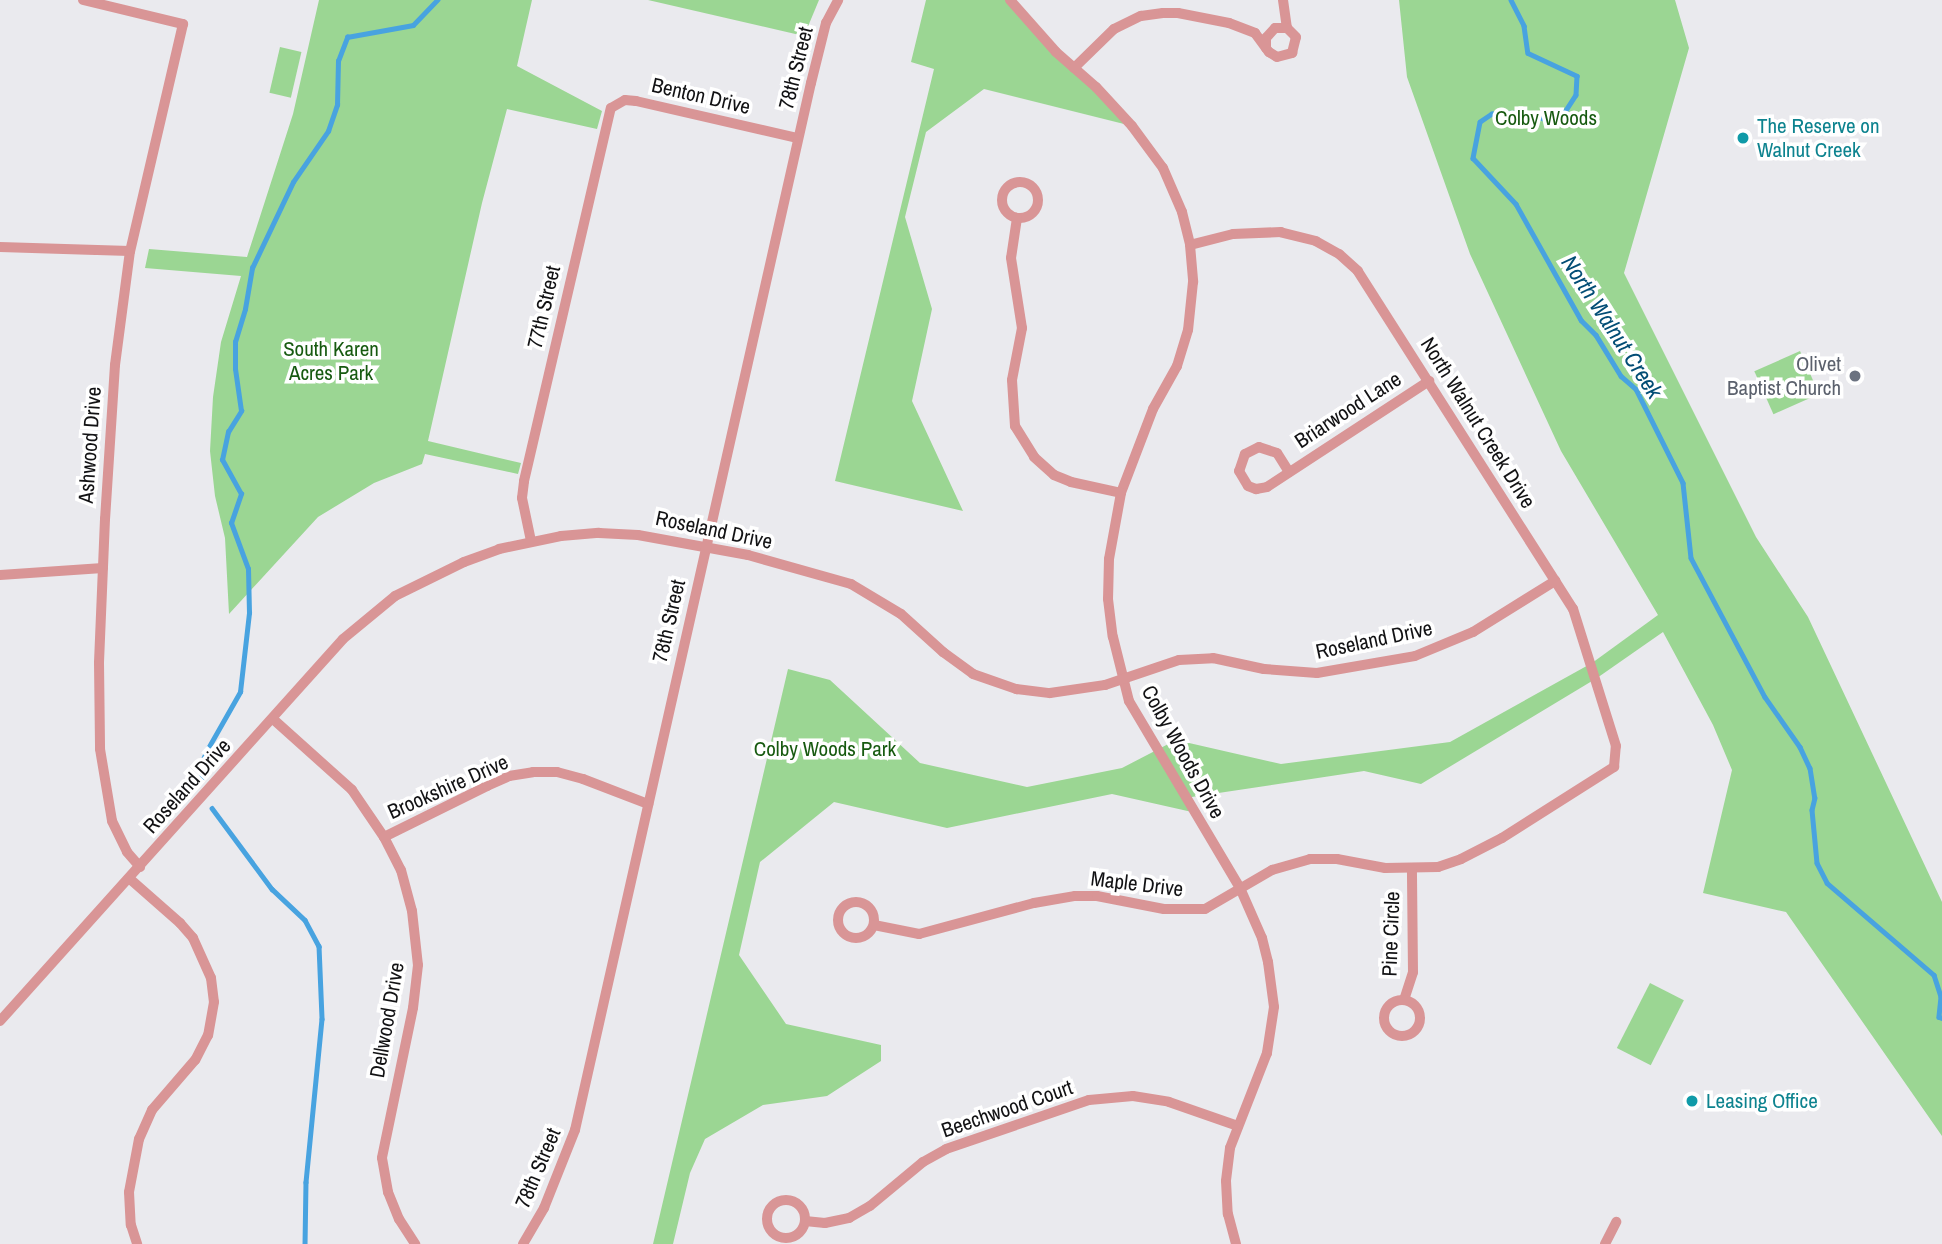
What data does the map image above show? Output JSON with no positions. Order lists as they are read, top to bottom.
{
  "streets": {
    "street": [
      "78th Street",
      "Benton Drive",
      "77th Street",
      "Briarwood Lane",
      "North Walnut Creek Drive",
      "Ashwood Drive",
      "Roseland Drive",
      "Colby Woods Drive",
      "Brookshire Drive",
      "Maple Drive",
      "Pine Circle",
      "Dellwood Drive",
      "Beechwood Court"
    ]
  },
  "crossings": [
    ["78th Street", "Benton Drive"],
    ["78th Street", "Roseland Drive"],
    ["78th Street", "Brookshire Drive"],
    ["Benton Drive", "77th Street"],
    ["77th Street", "Roseland Drive"],
    ["Briarwood Lane", "North Walnut Creek Drive"],
    ["North Walnut Creek Drive", "Roseland Drive"],
    ["North Walnut Creek Drive", "Colby Woods Drive"],
    ["North Walnut Creek Drive", "Maple Drive"],
    ["Ashwood Drive", "Roseland Drive"],
    ["Roseland Drive", "Colby Woods Drive"],
    ["Roseland Drive", "Dellwood Drive"],
    ["Colby Woods Drive", "Maple Drive"],
    ["Colby Woods Drive", "Beechwood Court"],
    ["Brookshire Drive", "Dellwood Drive"],
    ["Maple Drive", "Pine Circle"]
  ],
  "water": ["North Walnut Creek"],
  "parks": ["Colby Woods", "South Karen Acres Park", "Colby Woods Park"],
  "places": ["The Reserve on Walnut Creek", "Olivet Baptist Church", "Leasing Office"]
}
